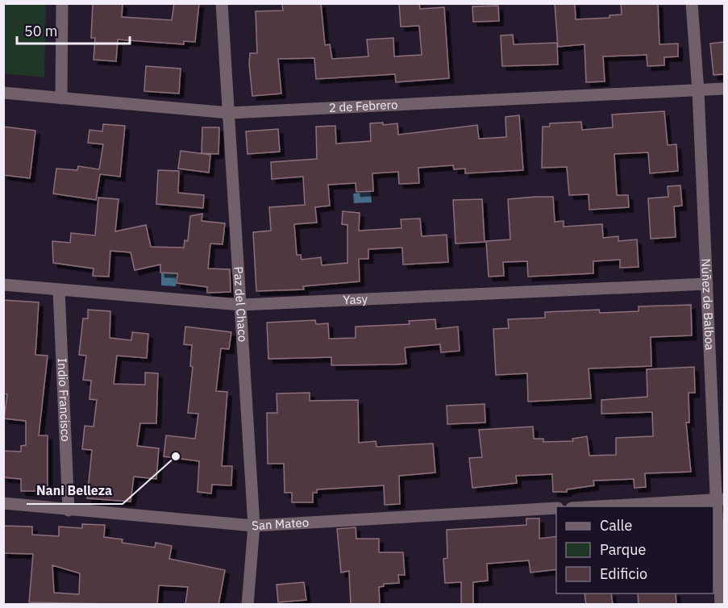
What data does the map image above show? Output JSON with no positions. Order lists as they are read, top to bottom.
{
  "streets": {
    "street": [
      "2 de Febrero",
      "Yasy",
      "Paz del Chaco",
      "Núñez de Balboa",
      "Indio Francisco",
      "San Mateo"
    ]
  },
  "crossings": [
    ["2 de Febrero", "Paz del Chaco"],
    ["2 de Febrero", "Núñez de Balboa"],
    ["Yasy", "Paz del Chaco"],
    ["Yasy", "Núñez de Balboa"],
    ["Yasy", "Indio Francisco"],
    ["Paz del Chaco", "San Mateo"],
    ["Indio Francisco", "San Mateo"]
  ],
  "places": ["Nani Belleza"],
  "legend": ["Calle", "Parque", "Edificio"],
  "scale_bar": "50 m"
}
